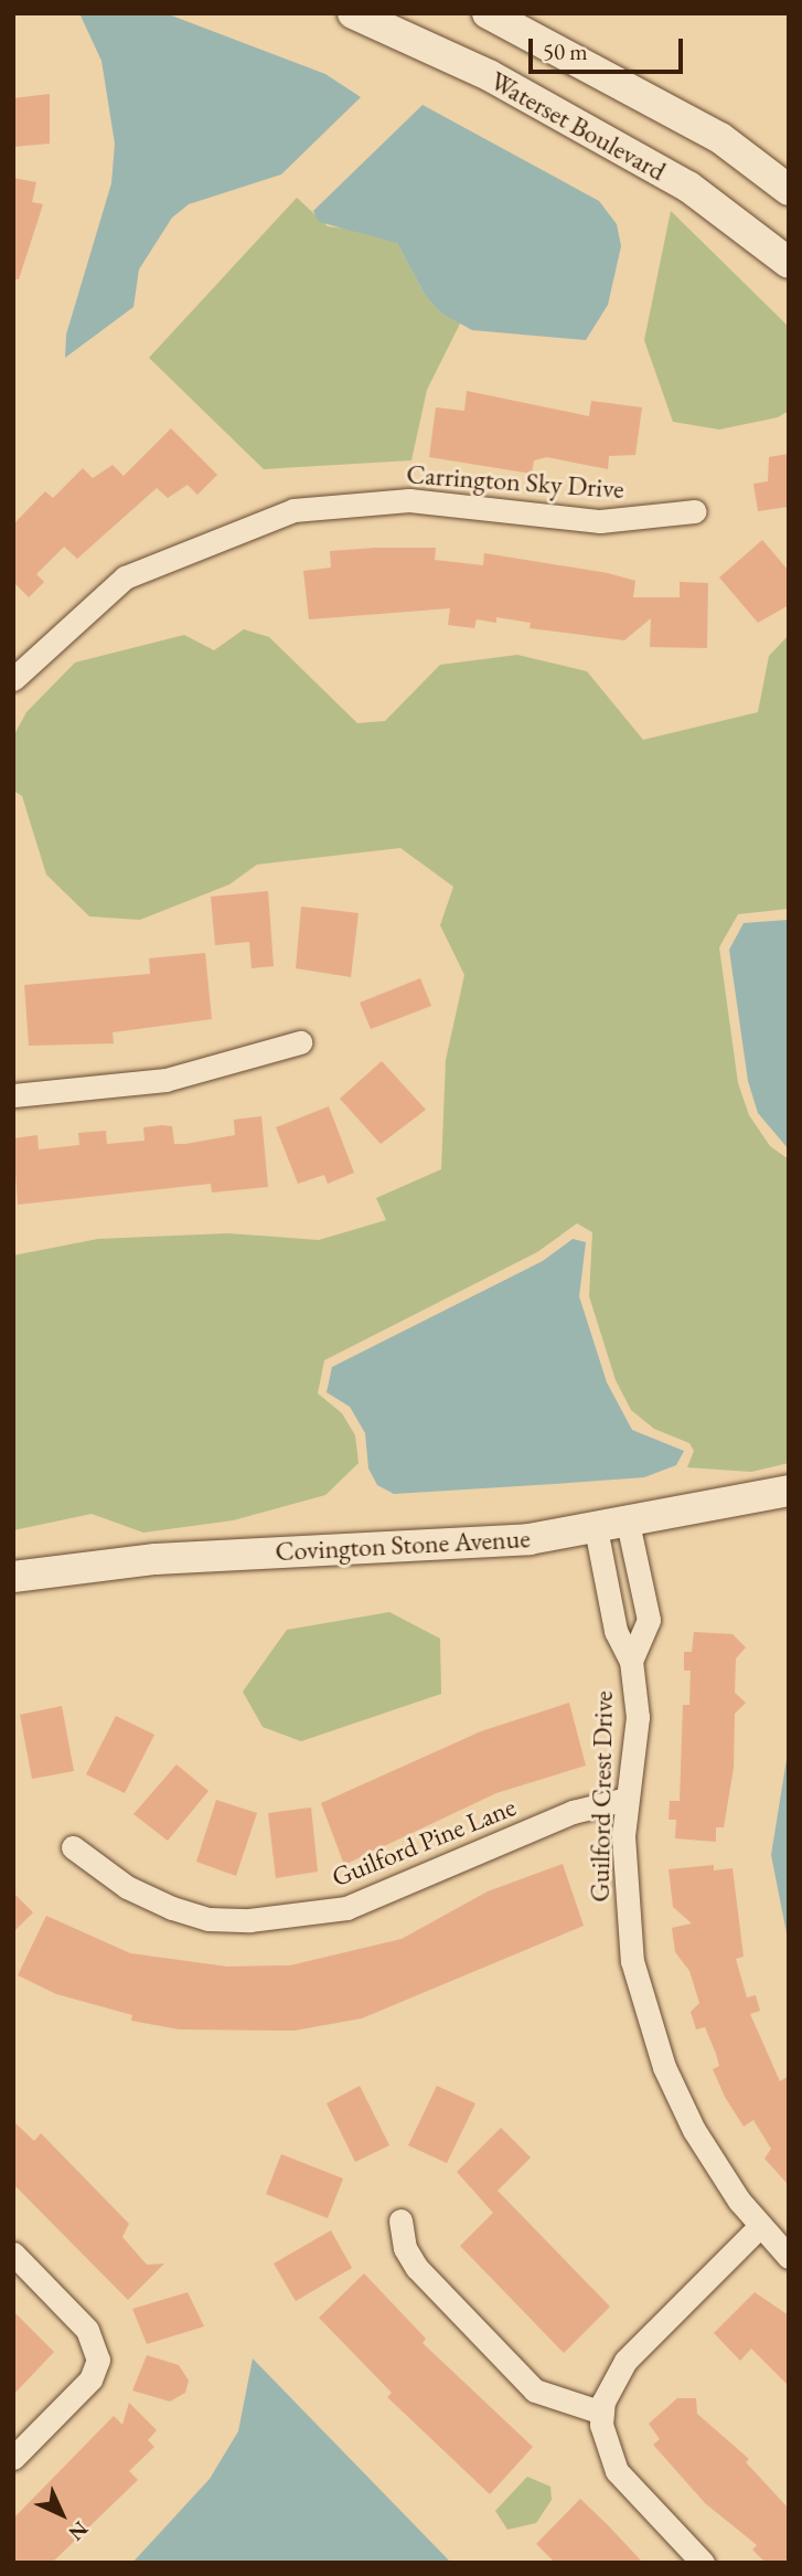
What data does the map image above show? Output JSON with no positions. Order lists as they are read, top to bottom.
{
  "streets": {
    "street": [
      "Waterset Boulevard",
      "Carrington Sky Drive",
      "Covington Stone Avenue",
      "Guilford Crest Drive",
      "Guilford Pine Lane"
    ]
  },
  "crossings": [
    ["Covington Stone Avenue", "Guilford Crest Drive"],
    ["Guilford Crest Drive", "Guilford Pine Lane"]
  ],
  "scale_bar": "50 m",
  "north": "bottom right"
}
